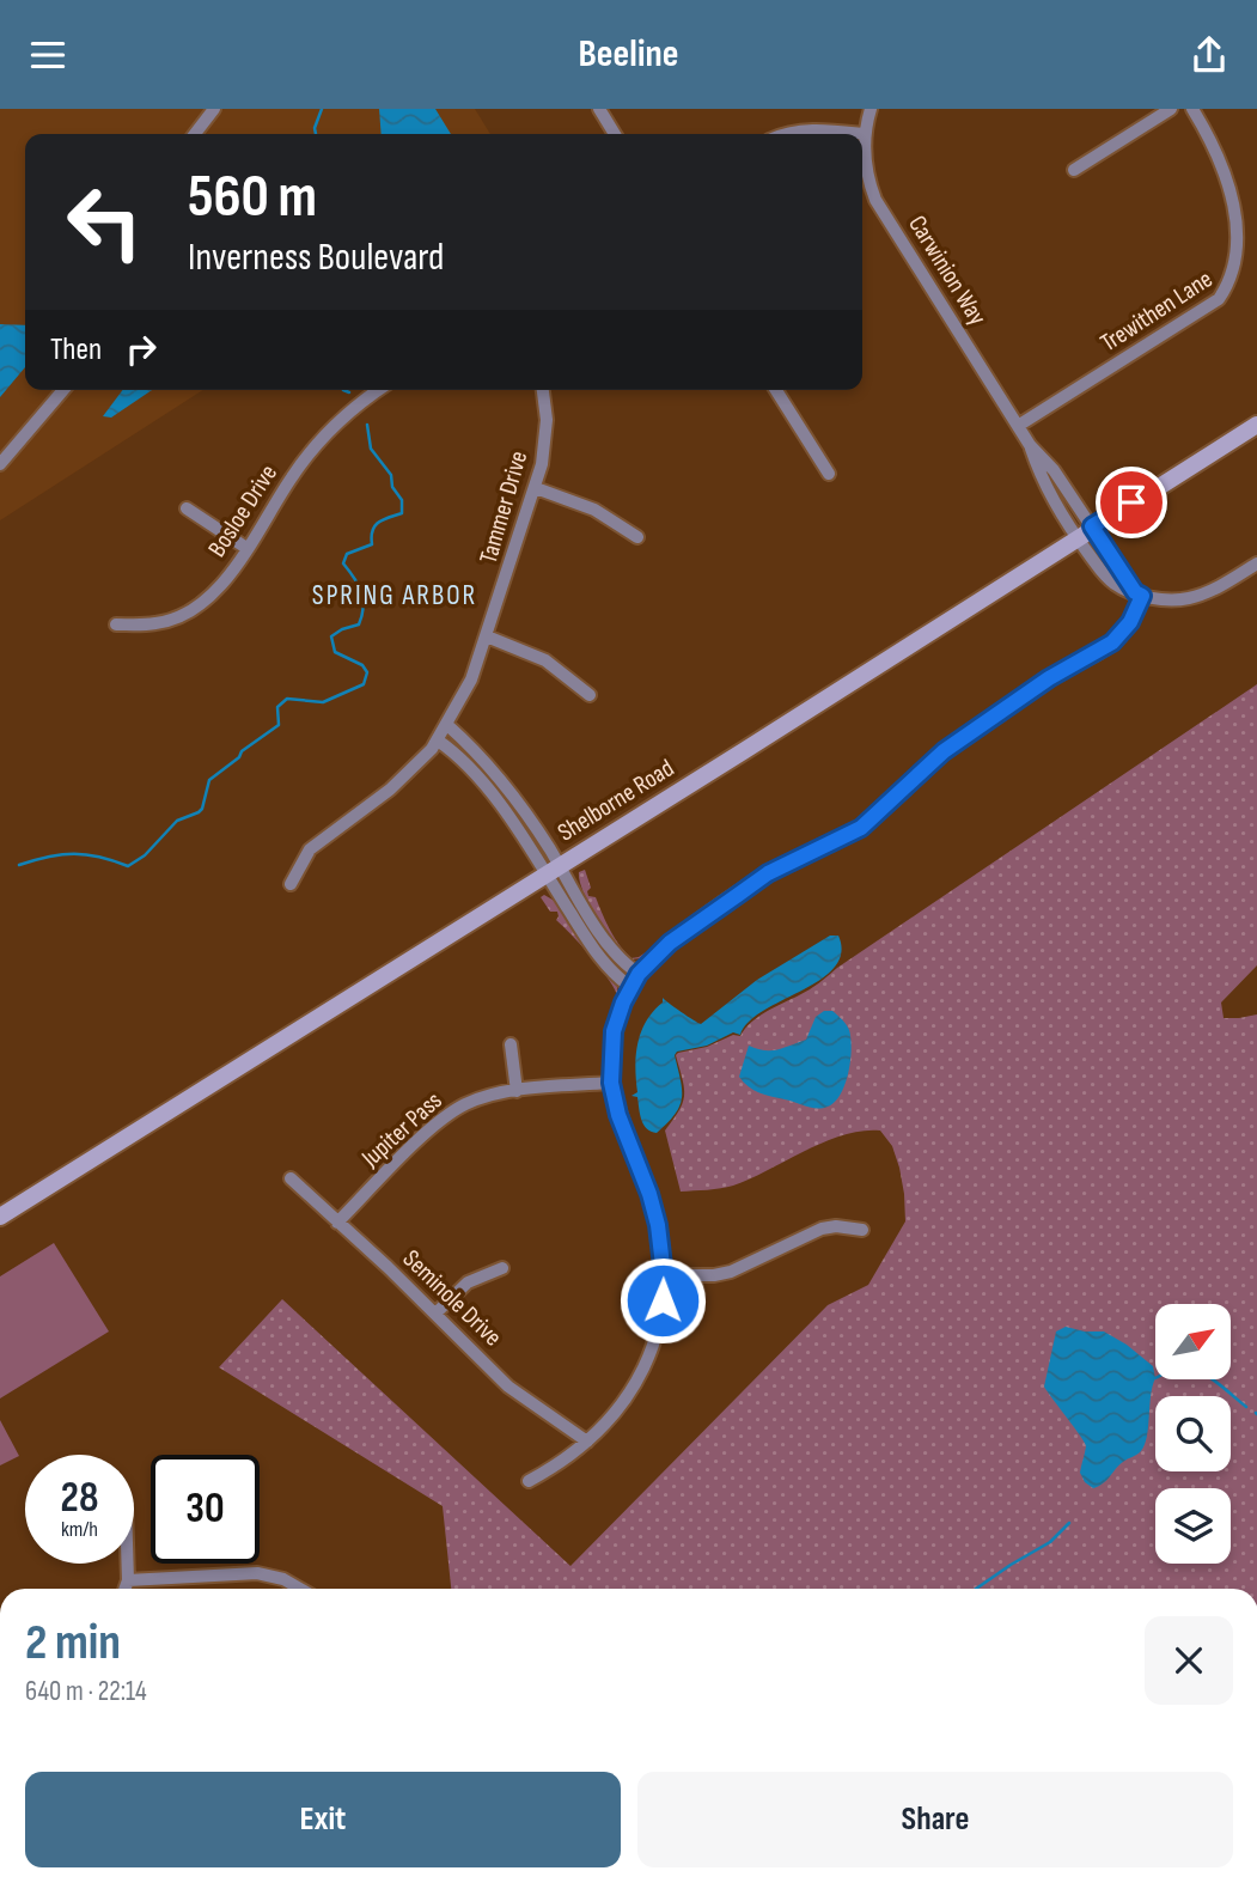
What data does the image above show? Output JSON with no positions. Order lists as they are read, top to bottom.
{
  "streets": {
    "street": [
      "Carwinion Way",
      "Trewithen Lane",
      "Tammer Drive",
      "Bosloe Drive",
      "Shelborne Road",
      "Jupiter Pass",
      "Seminole Drive"
    ]
  },
  "crossings": [
    ["Carwinion Way", "Trewithen Lane"],
    ["Carwinion Way", "Shelborne Road"],
    ["Jupiter Pass", "Seminole Drive"]
  ],
  "districts": ["SPRING ARBOR"],
  "north": "top right",
  "page": {
    "header": "Beeline",
    "turn": ["560 m", "Inverness Boulevard"],
    "then": "Then",
    "speed": "28 km/h",
    "limit": "30",
    "heading": ["2 min", "640 m · 22:14"],
    "buttons": ["Exit", "Share"]
  }
}
